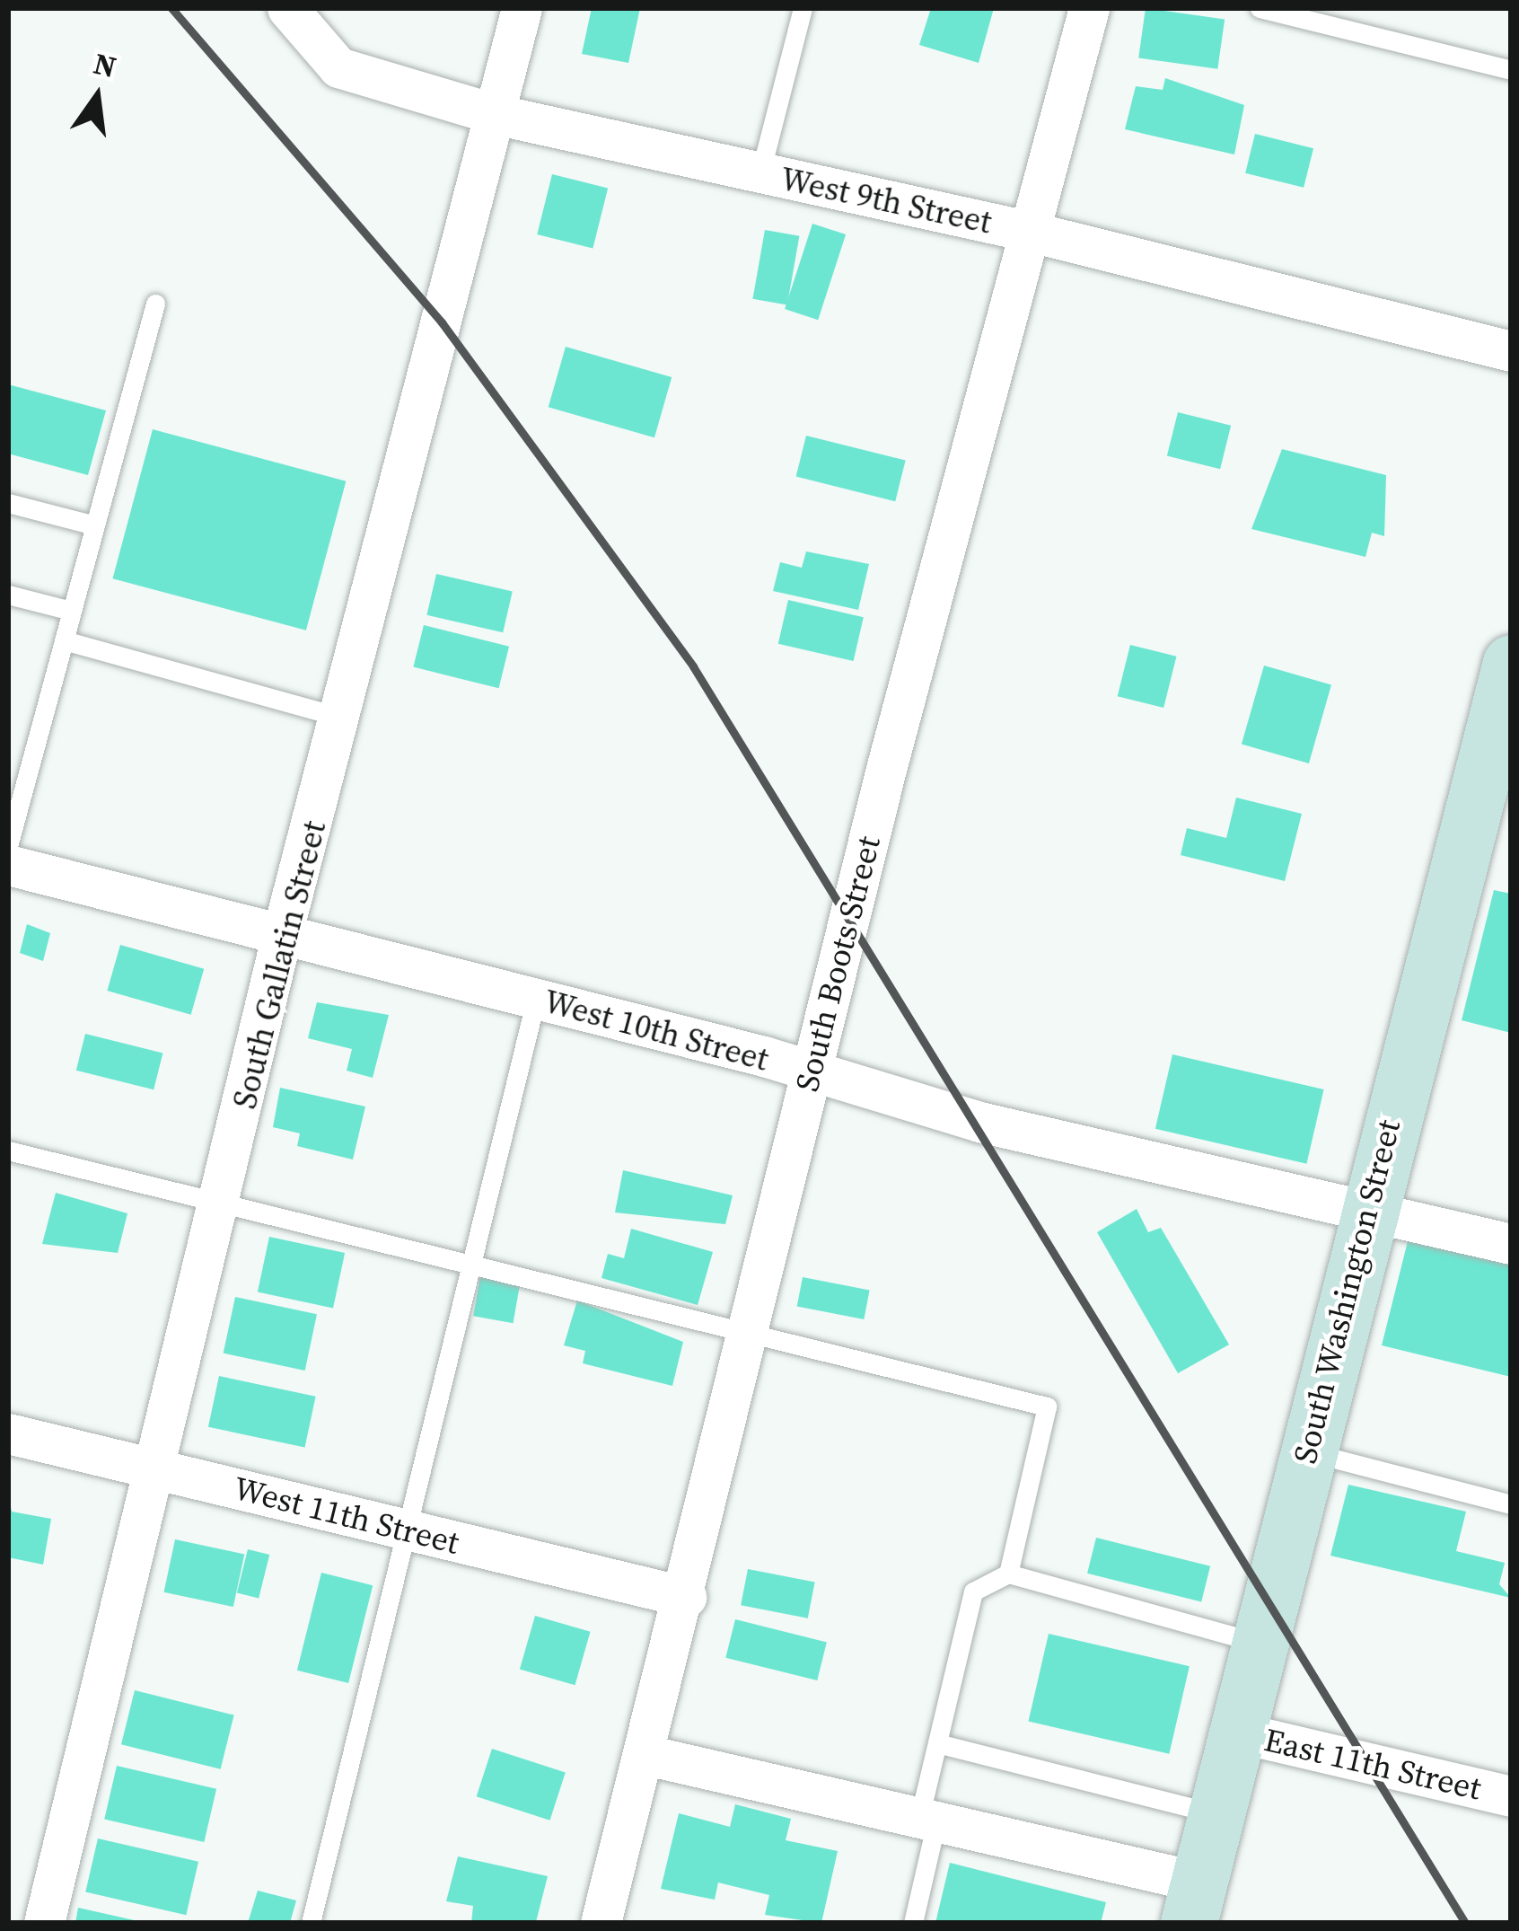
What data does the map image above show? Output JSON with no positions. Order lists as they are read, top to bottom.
{
  "streets": {
    "main road": ["South Washington Street"],
    "street": [
      "West 9th Street",
      "South Boots Street",
      "South Gallatin Street",
      "West 10th Street",
      "West 11th Street",
      "East 11th Street"
    ]
  },
  "crossings": [
    ["West 9th Street", "South Boots Street"],
    ["West 9th Street", "South Gallatin Street"],
    ["South Boots Street", "West 10th Street"],
    ["South Boots Street", "West 11th Street"],
    ["South Gallatin Street", "West 10th Street"],
    ["South Gallatin Street", "West 11th Street"],
    ["West 10th Street", "South Washington Street"],
    ["South Washington Street", "East 11th Street"]
  ],
  "north": "top"
}
